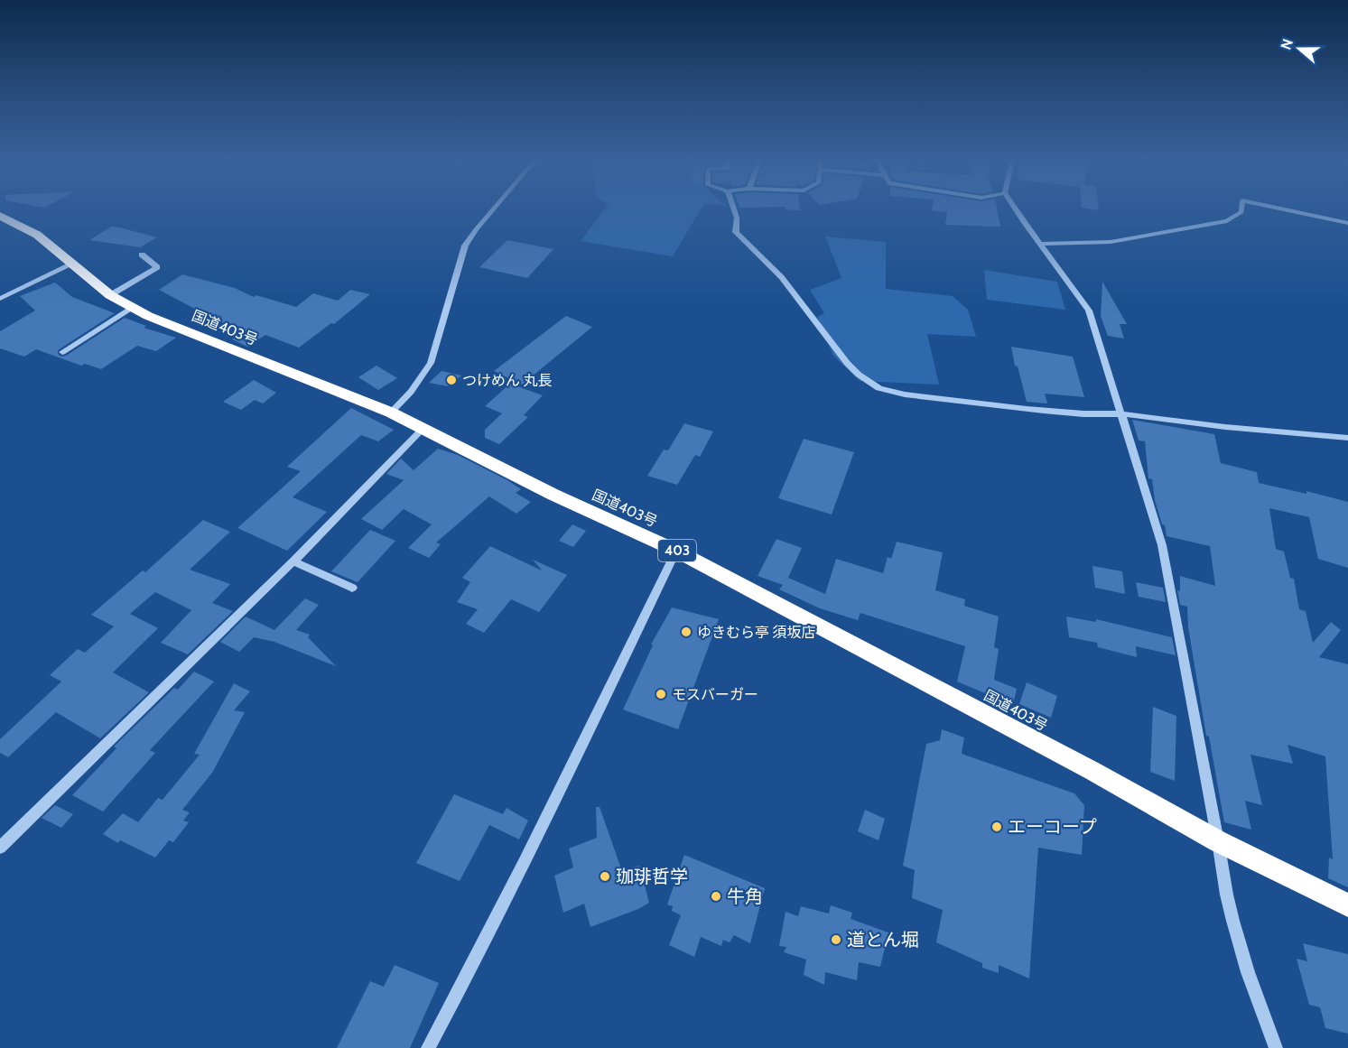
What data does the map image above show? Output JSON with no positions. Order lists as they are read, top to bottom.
{
  "streets": {
    "highway": ["国道403号", "403"]
  },
  "places": [
    "つけめん 丸長",
    "ゆきむら亭 須坂店",
    "モスバーガー",
    "エーコープ",
    "珈琲哲学",
    "牛角",
    "道とん堀"
  ],
  "north": "left"
}
